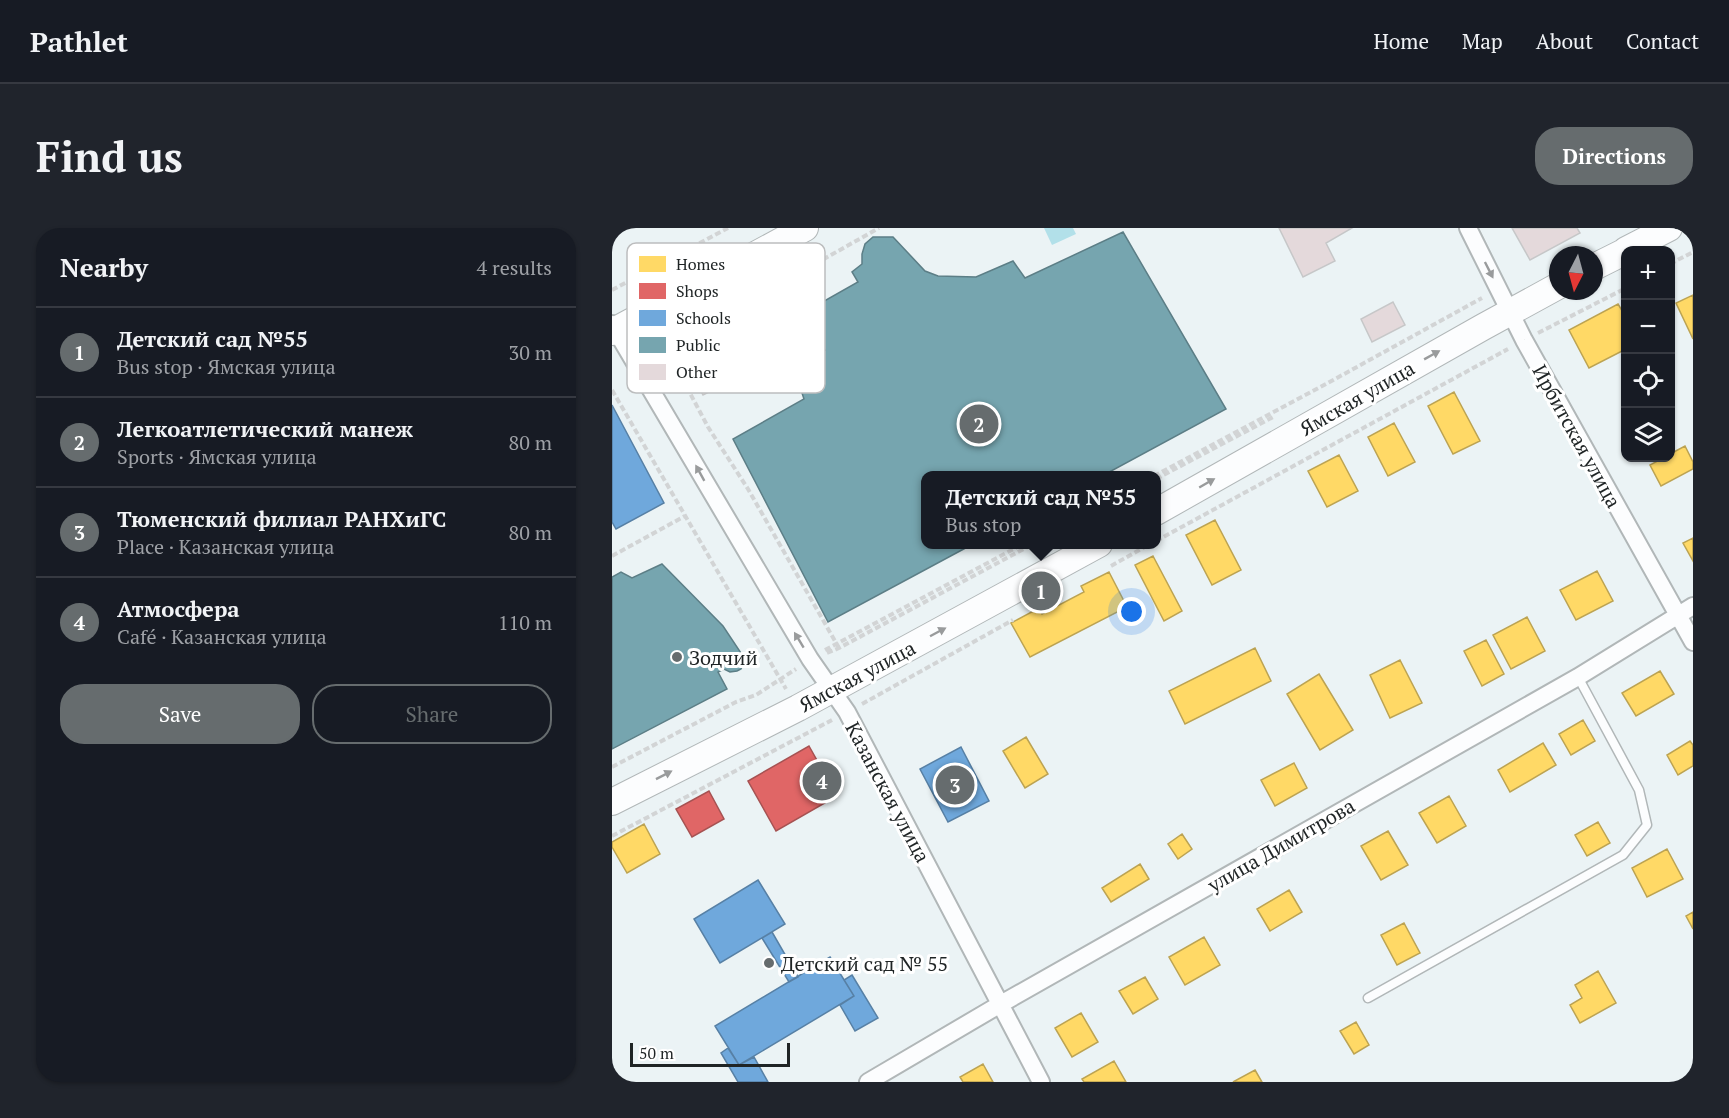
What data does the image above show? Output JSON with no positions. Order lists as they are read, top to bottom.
{
  "streets": {
    "main road": ["Ямская улица"],
    "street": ["Ирбитская улица", "Казанская улица", "улица Димитрова"]
  },
  "crossings": [
    ["Ямская улица", "Ирбитская улица"],
    ["Ямская улица", "Казанская улица"],
    ["Ирбитская улица", "улица Димитрова"],
    ["Казанская улица", "улица Димитрова"]
  ],
  "one_way": ["Ямская улица", "Казанская улица"],
  "places": ["Зодчий", "Детский сад № 55"],
  "legend": [
    "Homes",
    "Shops",
    "Schools",
    "Public",
    "Other"
  ],
  "scale_bar": "50 m",
  "north": "bottom",
  "page": {
    "header": "Pathlet",
    "nav": [
      "Home",
      "Map",
      "About",
      "Contact"
    ],
    "buttons": [
      "Directions",
      ["Save", "Share"]
    ],
    "title": "Find us",
    "heading": ["Nearby", "4 results"],
    "map_buttons": ["+", "−"],
    "list": [
      {
        "mark": "1",
        "name": "Детский сад №55",
        "note": "Bus stop · Ямская улица",
        "value": "30 m"
      },
      {
        "mark": "2",
        "name": "Легкоатлетический манеж",
        "note": "Sports · Ямская улица",
        "value": "80 m"
      },
      {
        "mark": "3",
        "name": "Тюменский филиал РАНХиГС",
        "note": "Place · Казанская улица",
        "value": "80 m"
      },
      {
        "mark": "4",
        "name": "Атмосфера",
        "note": "Café · Казанская улица",
        "value": "110 m"
      }
    ],
    "pins": [
      "2",
      "1",
      "4",
      "3"
    ],
    "popup": ["Детский сад №55", "Bus stop"],
    "scale": "50 m"
  }
}
